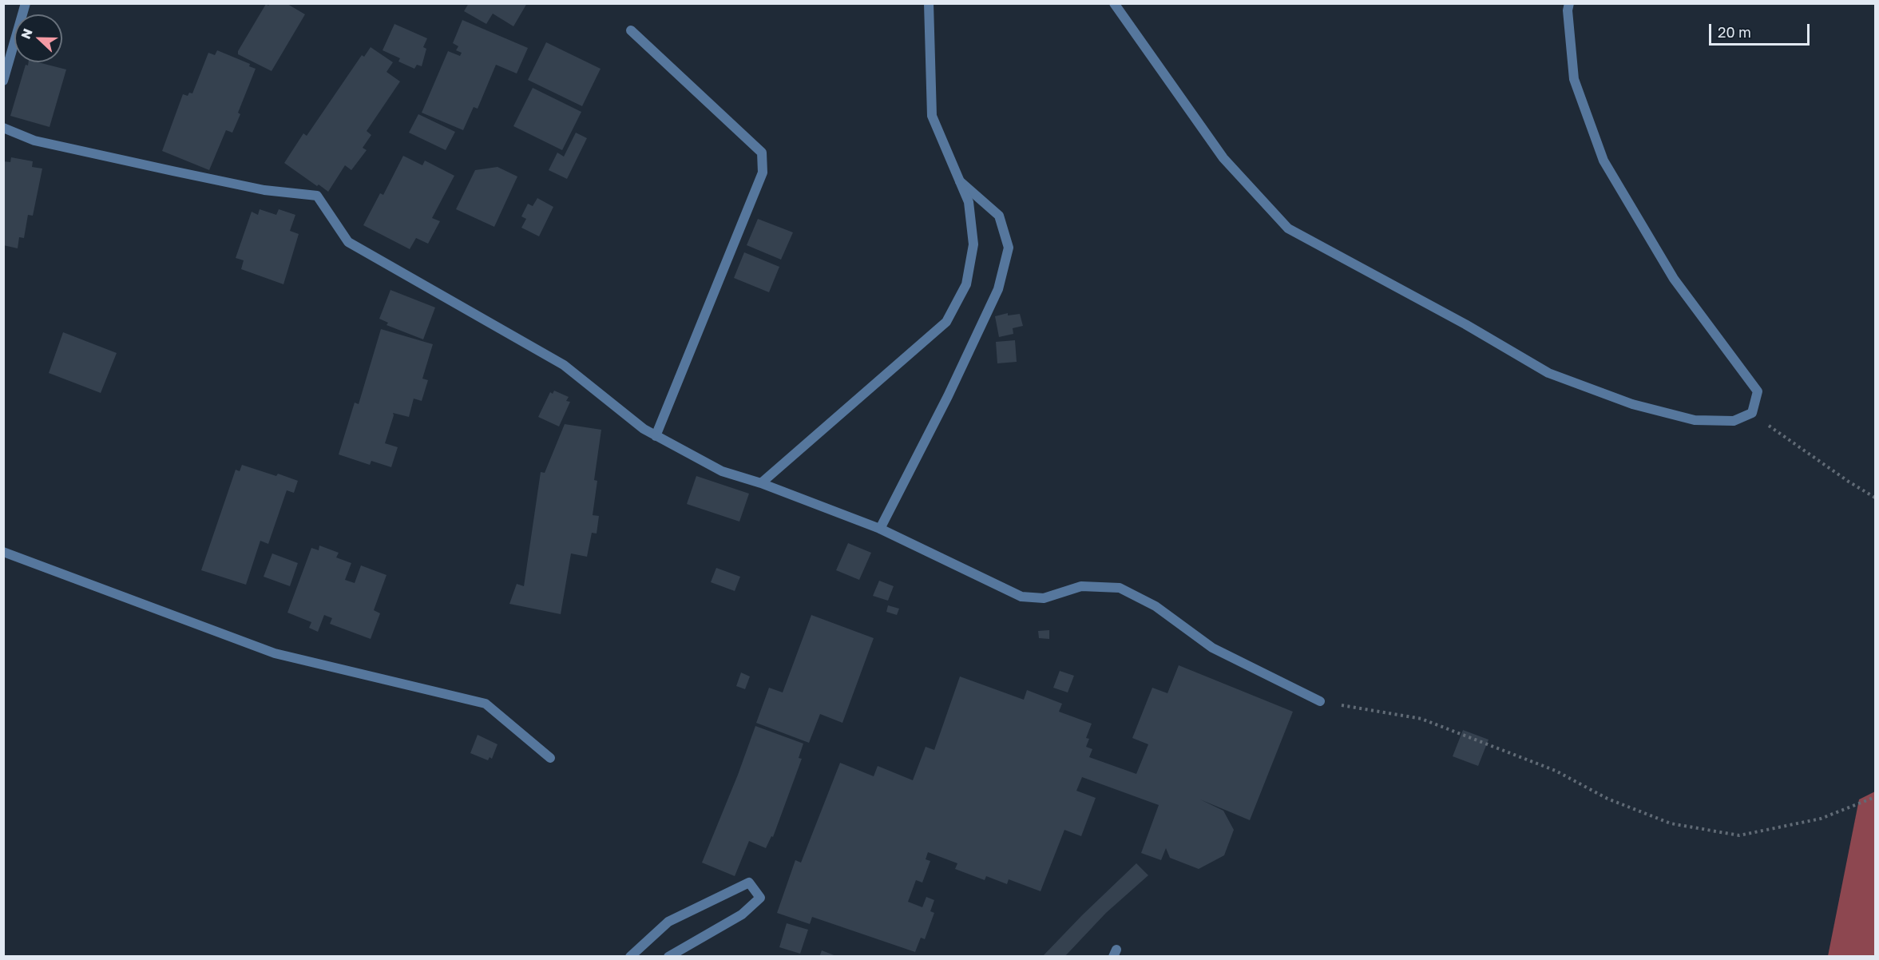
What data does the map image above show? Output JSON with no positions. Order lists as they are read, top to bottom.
{
  "scale_bar": "20 m",
  "north": "left"
}
